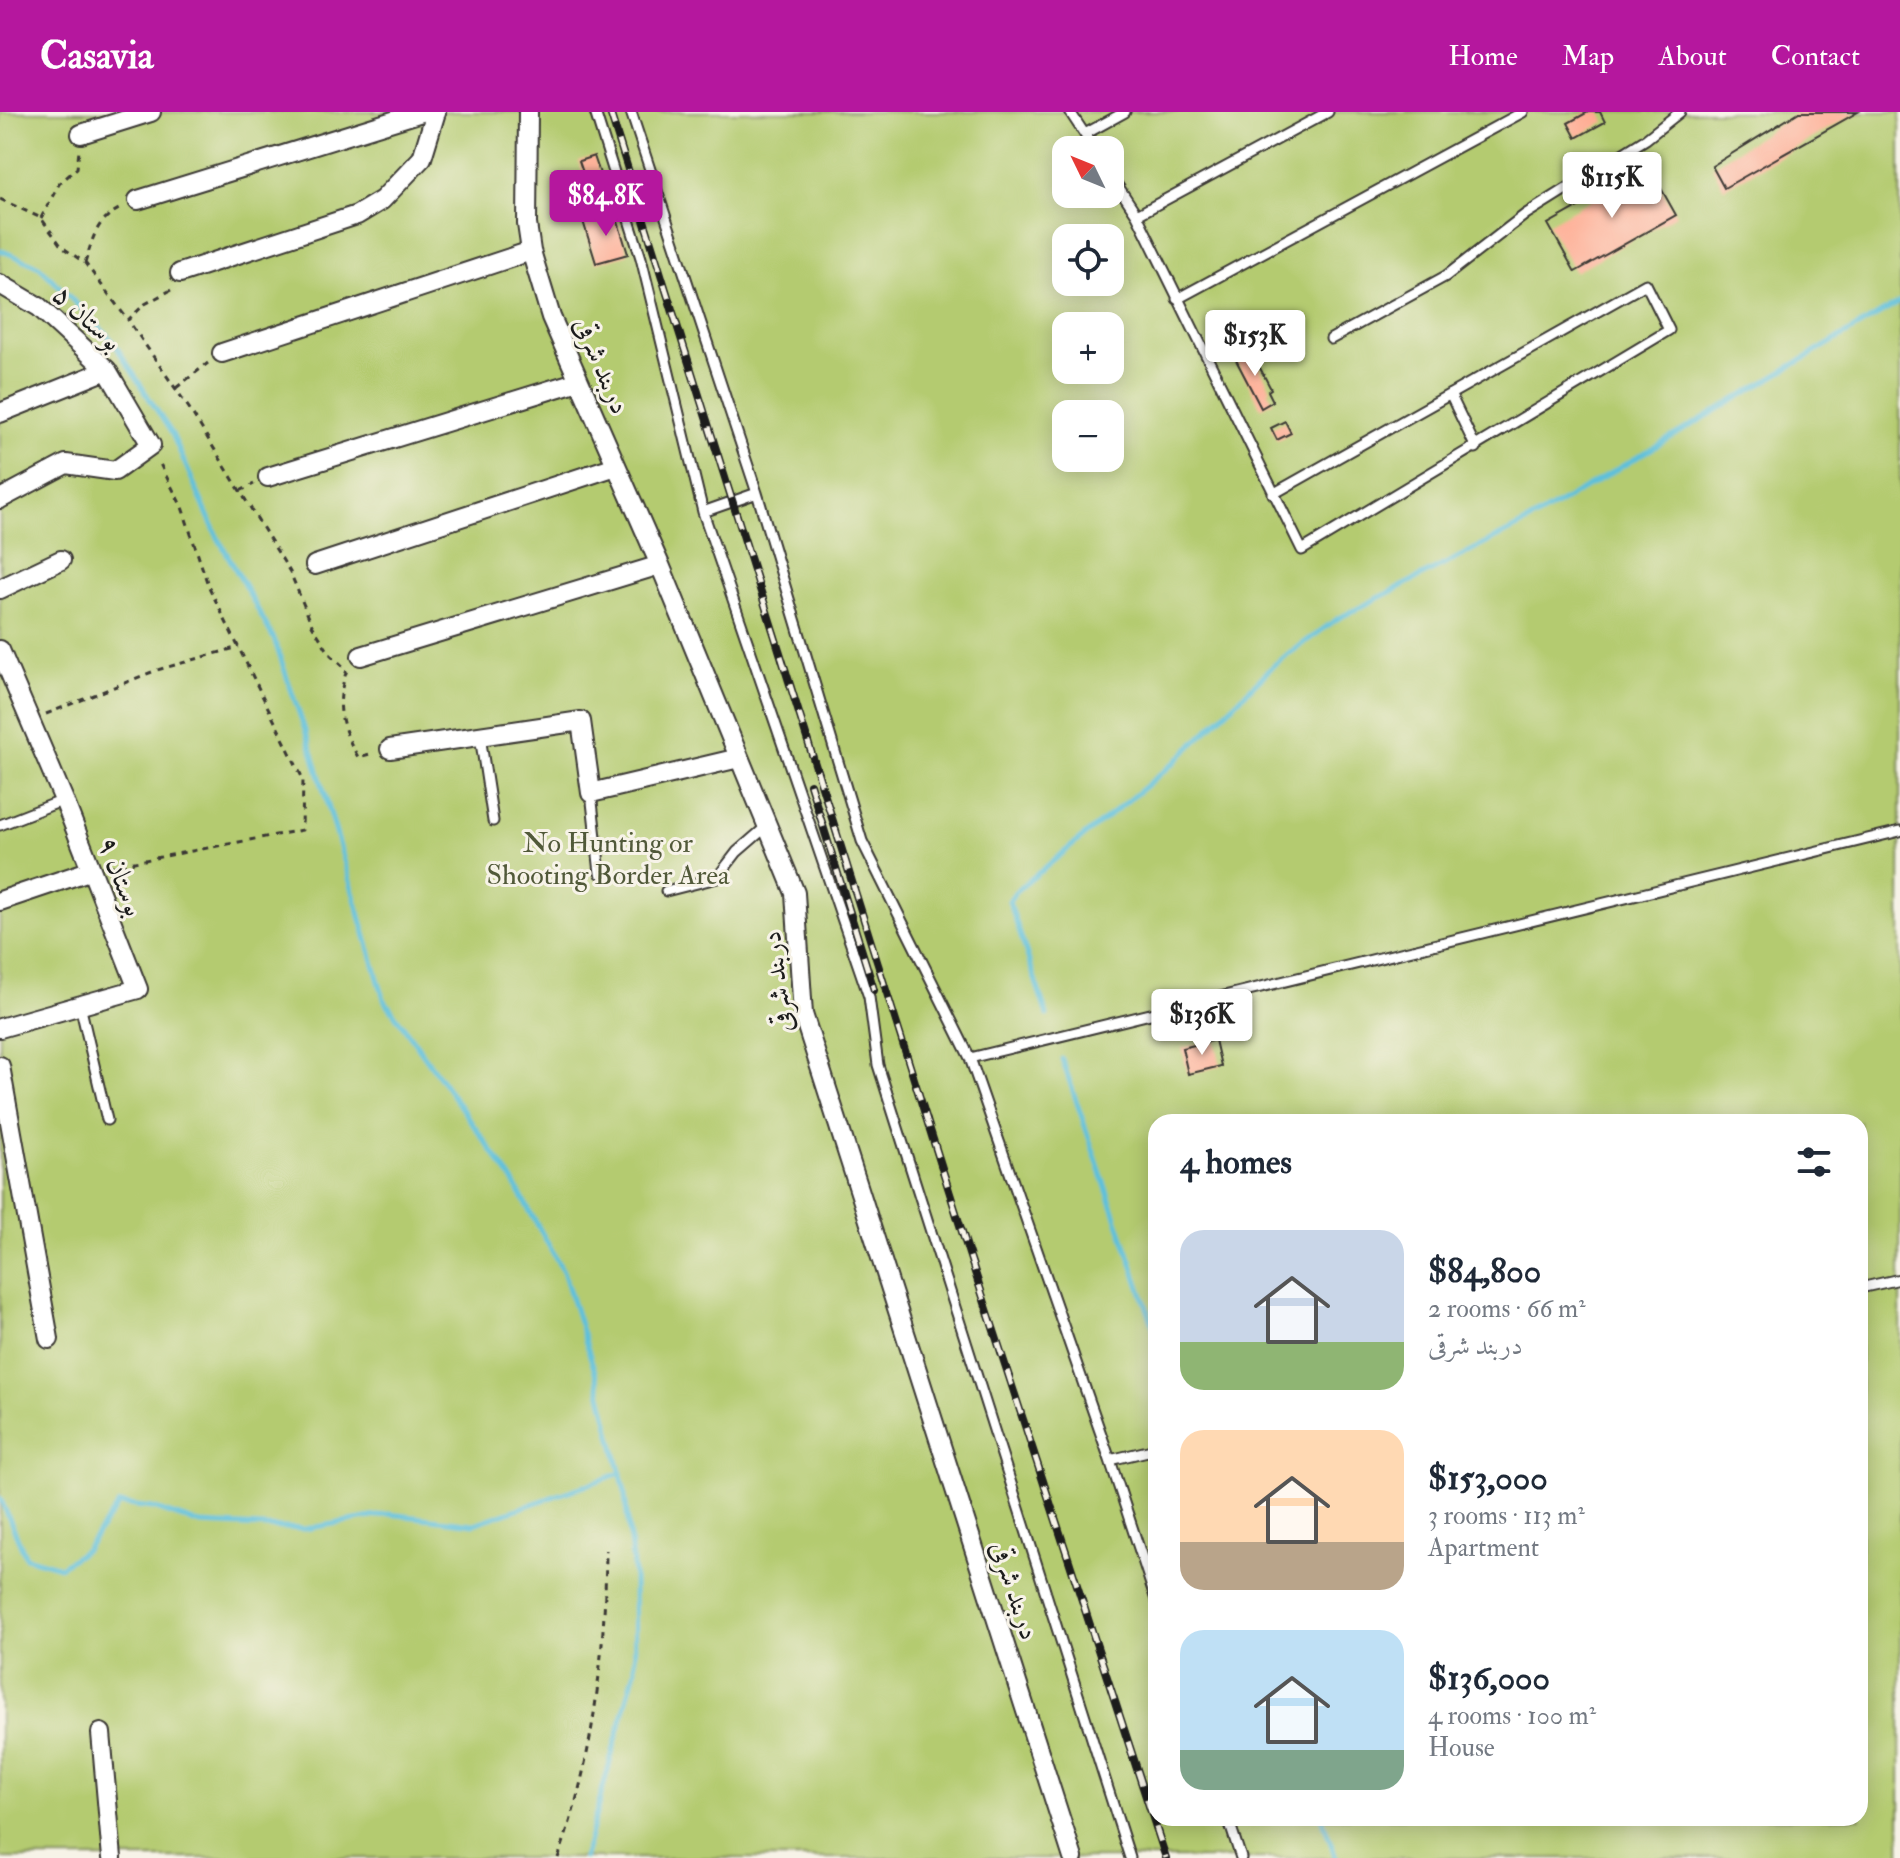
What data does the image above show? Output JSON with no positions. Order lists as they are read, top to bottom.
{
  "streets": {
    "street": ["بوستان ۵", "دربند شرقی", "بوستان ۹"]
  },
  "parks": ["No Hunting or Shooting Border Area"],
  "north": "top left",
  "page": {
    "header": "Casavia",
    "nav": [
      "Home",
      "Map",
      "About",
      "Contact"
    ],
    "map_buttons": ["+", "−"],
    "price": [
      "$115K",
      "$84.8K",
      "$153K",
      "$136K"
    ],
    "heading": "4 homes",
    "list": [
      {
        "name": "$84,800",
        "note": "2 rooms · 66 m² · دربند شرقی"
      },
      {
        "name": "$153,000",
        "note": "3 rooms · 113 m² · Apartment"
      },
      {
        "name": "$136,000",
        "note": "4 rooms · 100 m² · House"
      }
    ]
  }
}
